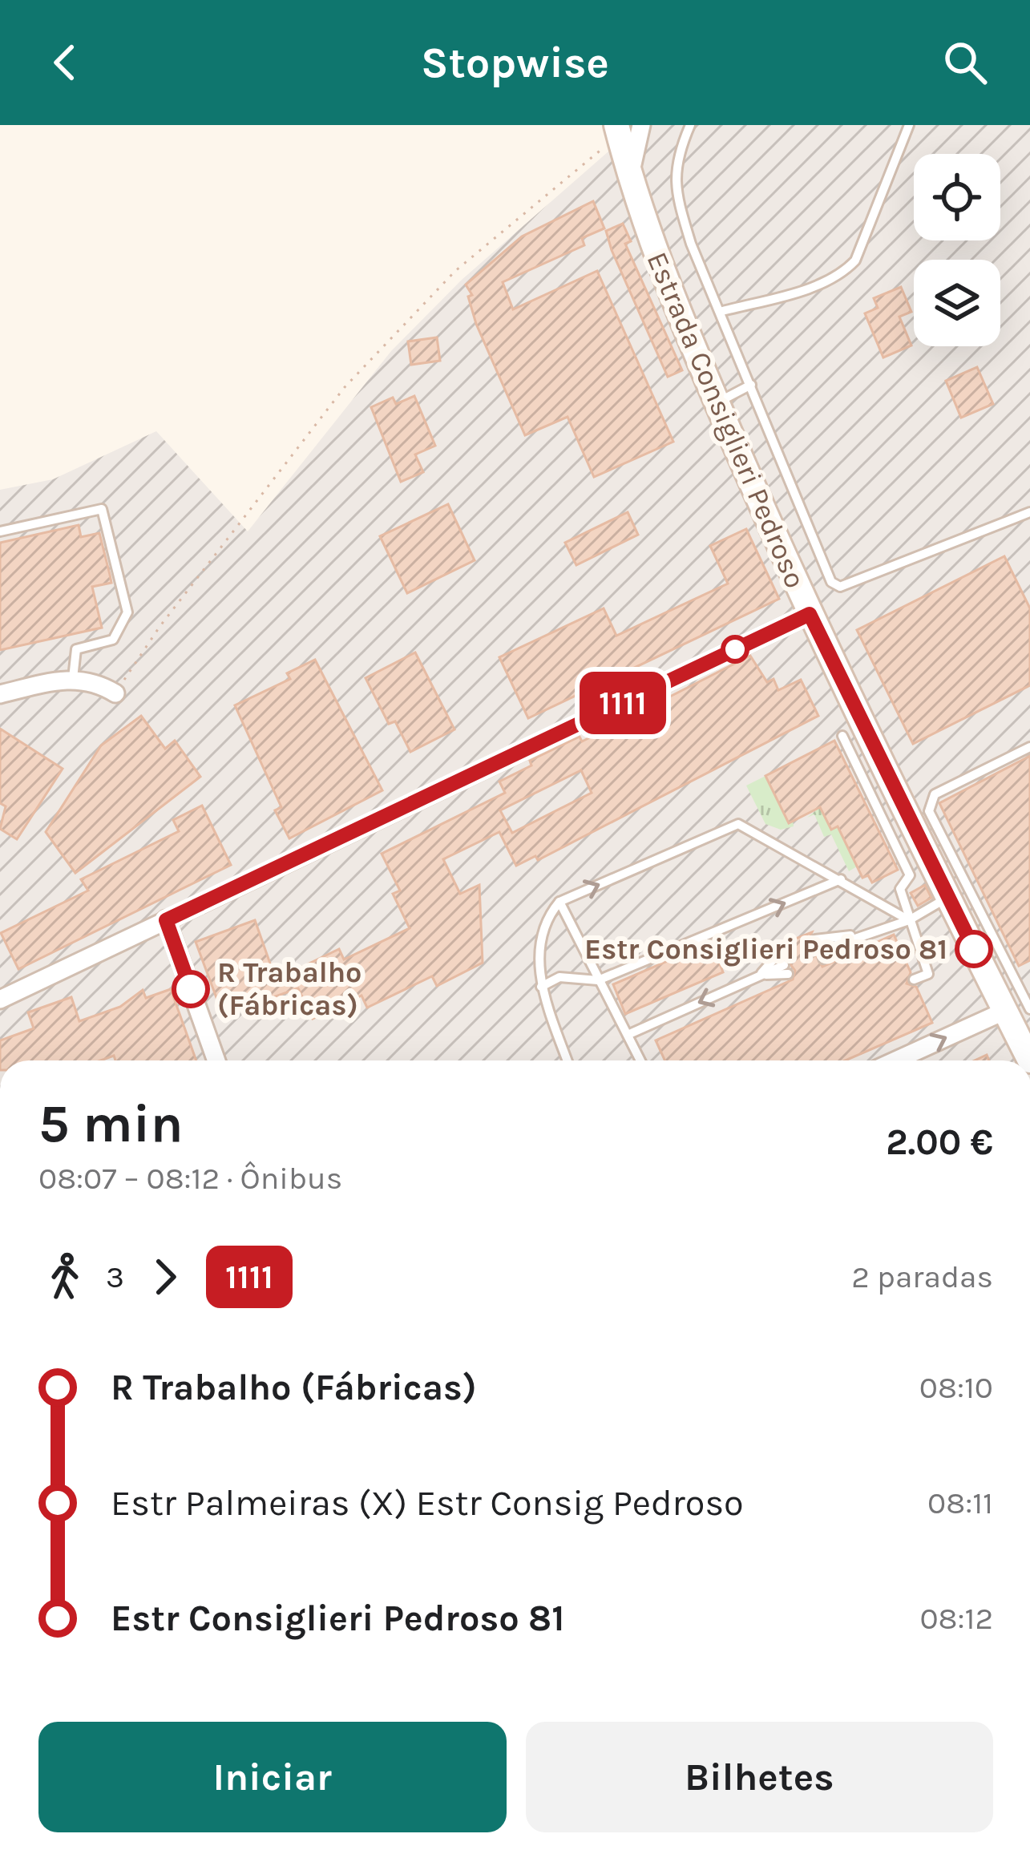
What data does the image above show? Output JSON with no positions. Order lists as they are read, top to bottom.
{
  "streets": {
    "main road": ["Estrada Consiglieri Pedroso"]
  },
  "places": ["Estr Consiglieri Pedroso 81", "R Trabalho (Fábricas)"],
  "lines": ["bus line 1111"],
  "page": {
    "header": "Stopwise",
    "on_map": "1111",
    "heading": ["5 min", "08:07 – 08:12 · Ônibus", "2.00 €"],
    "legs": ["3", "1111", "2 paradas"],
    "list": [
      {
        "name": "R Trabalho (Fábricas)",
        "value": "08:10"
      },
      {
        "name": "Estr Palmeiras (X) Estr Consig Pedroso",
        "value": "08:11"
      },
      {
        "name": "Estr Consiglieri Pedroso 81",
        "value": "08:12"
      }
    ],
    "buttons": ["Iniciar", "Bilhetes"]
  }
}
